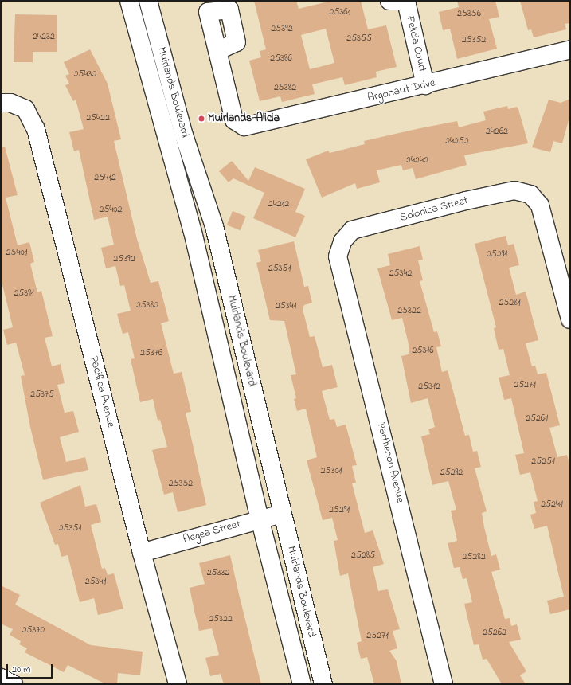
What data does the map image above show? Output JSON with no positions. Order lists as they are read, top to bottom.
{
  "streets": {
    "street": [
      "Felicia Court",
      "Argonaut Drive",
      "Muirlands Boulevard",
      "Solonica Street",
      "Pacifica Avenue",
      "Parthenon Avenue",
      "Aegea Street"
    ]
  },
  "crossings": [
    ["Felicia Court", "Argonaut Drive"],
    ["Muirlands Boulevard", "Aegea Street"],
    ["Solonica Street", "Parthenon Avenue"],
    ["Pacifica Avenue", "Aegea Street"]
  ],
  "places": ["Muirlands-Alicia"],
  "house_numbers": [
    "25361",
    "25356",
    "25392",
    "24232",
    "25355",
    "25352",
    "25386",
    "25432",
    "25382",
    "25422",
    "24262",
    "24252",
    "24242",
    "25412",
    "24212",
    "25402",
    "25401",
    "25291",
    "25392",
    "25351",
    "25342",
    "25391",
    "25281",
    "25382",
    "25341",
    "25322",
    "25316",
    "25376",
    "25271",
    "25312",
    "25375",
    "25261",
    "25251",
    "25301",
    "25292",
    "25352",
    "25241",
    "25291",
    "25351",
    "25285",
    "25282",
    "25332",
    "25341",
    "25322",
    "25372",
    "25262",
    "25271"
  ],
  "scale_bar": "20 m"
}
